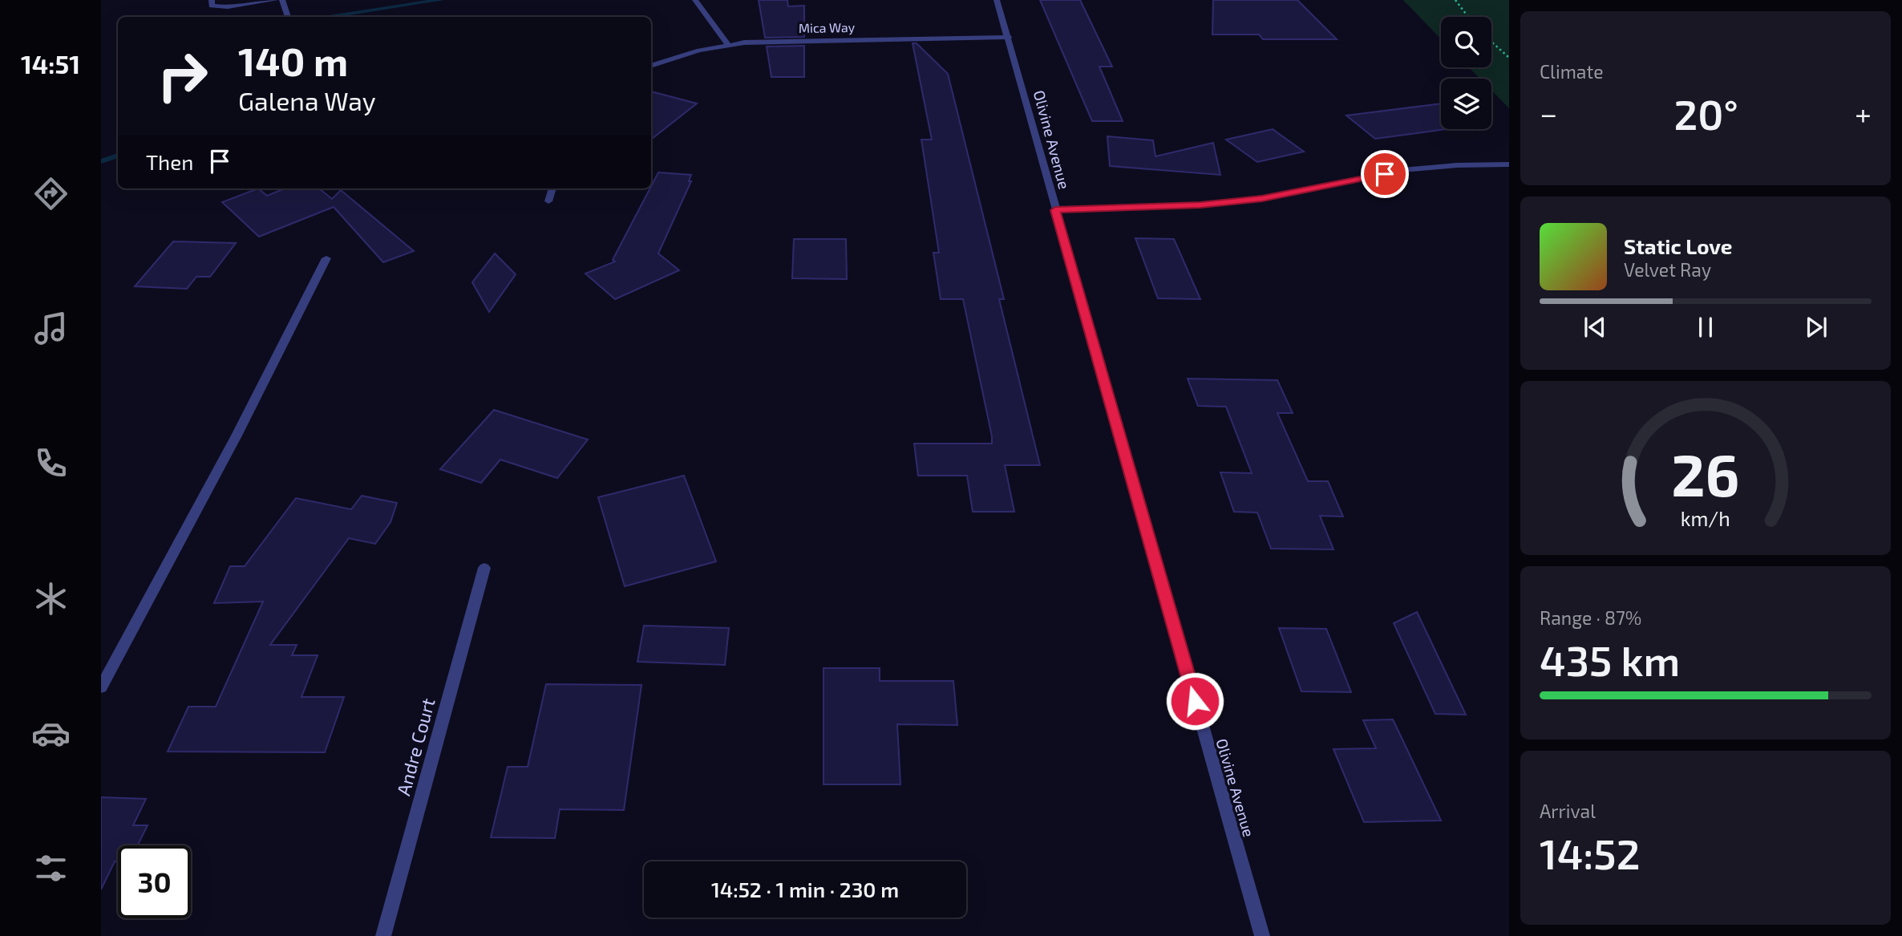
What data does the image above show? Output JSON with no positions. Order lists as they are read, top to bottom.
{
  "streets": {
    "street": ["Mica Way", "Olivine Avenue", "Andre Court"]
  },
  "crossings": [
    ["Mica Way", "Olivine Avenue"]
  ],
  "page": {
    "tabs": "14:51",
    "tile": [
      "Climate",
      ["Range · 87%", "435 km"],
      ["Arrival", "14:52"]
    ],
    "turn": ["140 m", "Galena Way"],
    "heat": ["−", "20°", "+"],
    "then": "Then",
    "song": ["Static Love", "Velvet Ray"],
    "limit": "30",
    "trip": "14:52 · 1 min · 230 m",
    "gauge": ["26", "km/h"]
  }
}
